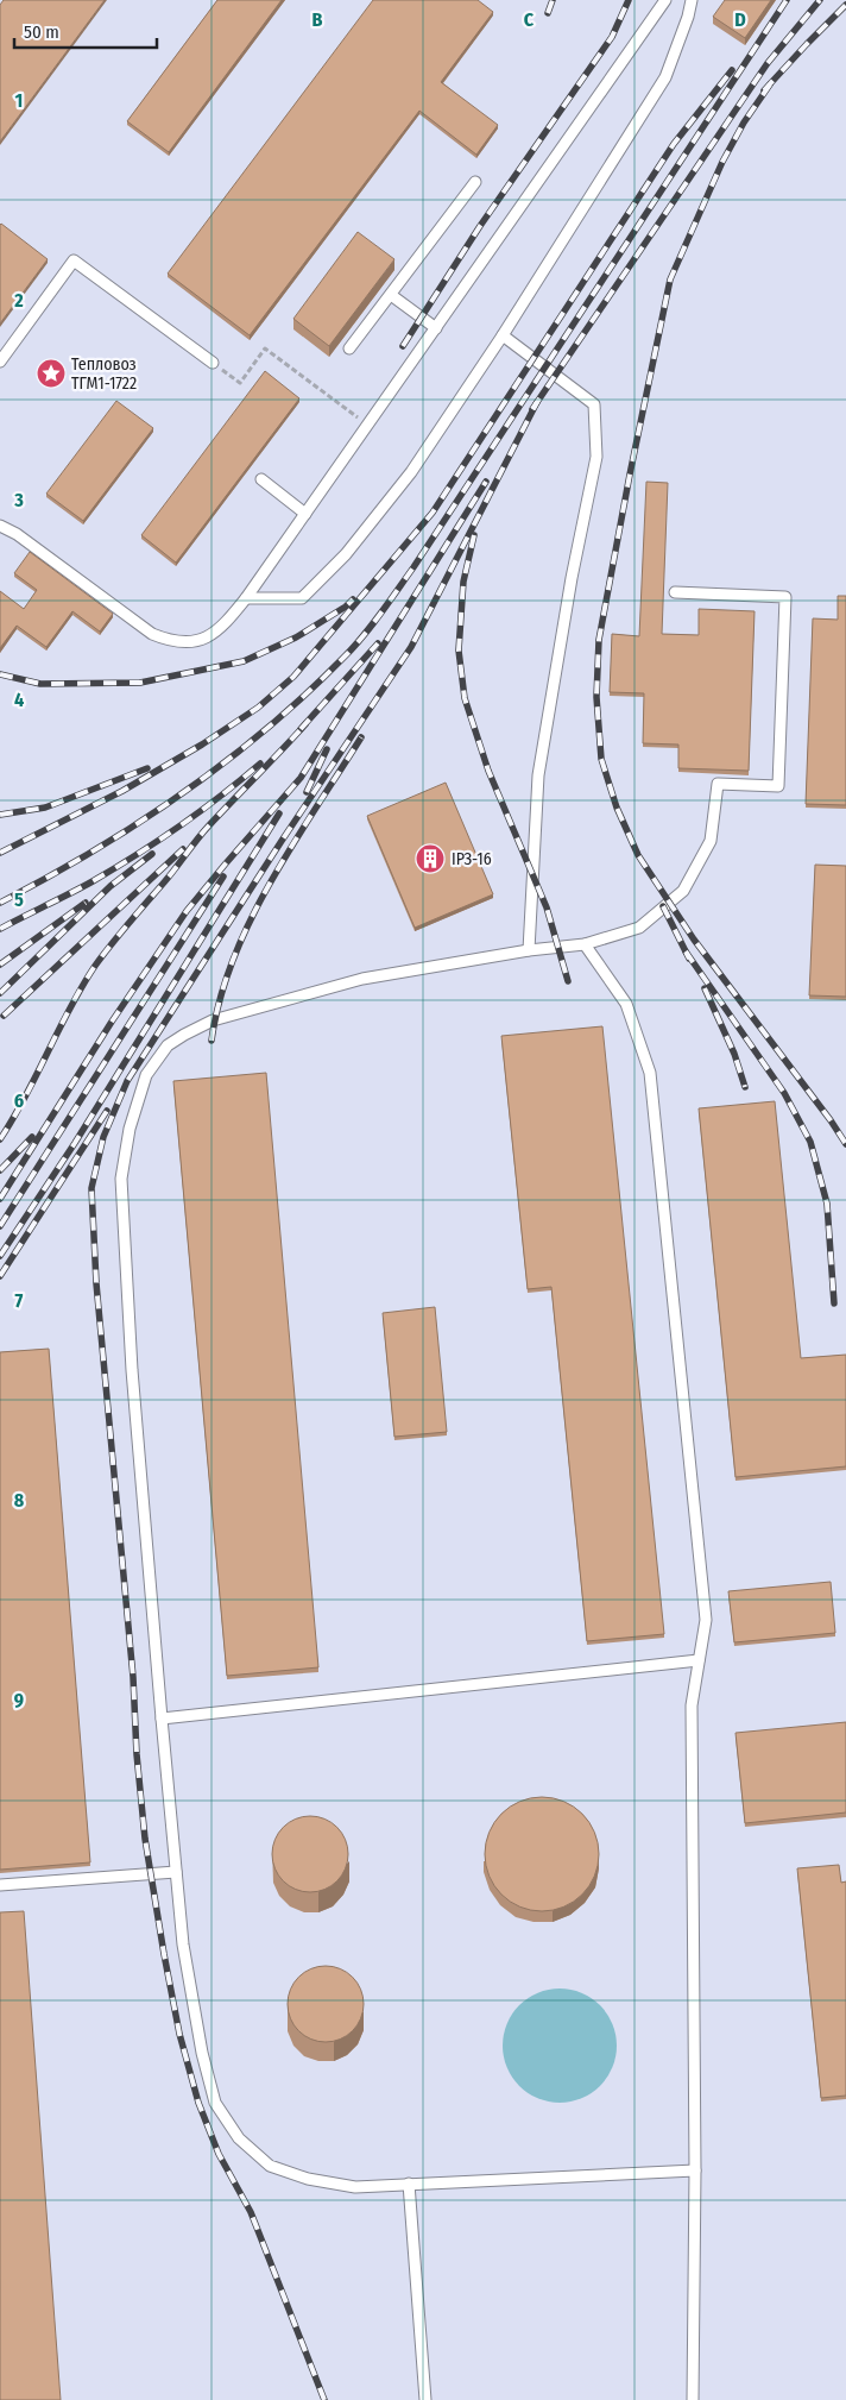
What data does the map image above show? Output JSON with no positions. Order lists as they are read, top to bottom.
{
  "places": {
    "place": ["Тепловоз ТГМ1-1722"],
    "building": ["ІРЗ-16"]
  },
  "scale_bar": "50 m",
  "grid": {
    "columns": ["B", "C", "D"],
    "rows": [
      "1",
      "2",
      "3",
      "4",
      "5",
      "6",
      "7",
      "8",
      "9"
    ]
  }
}
